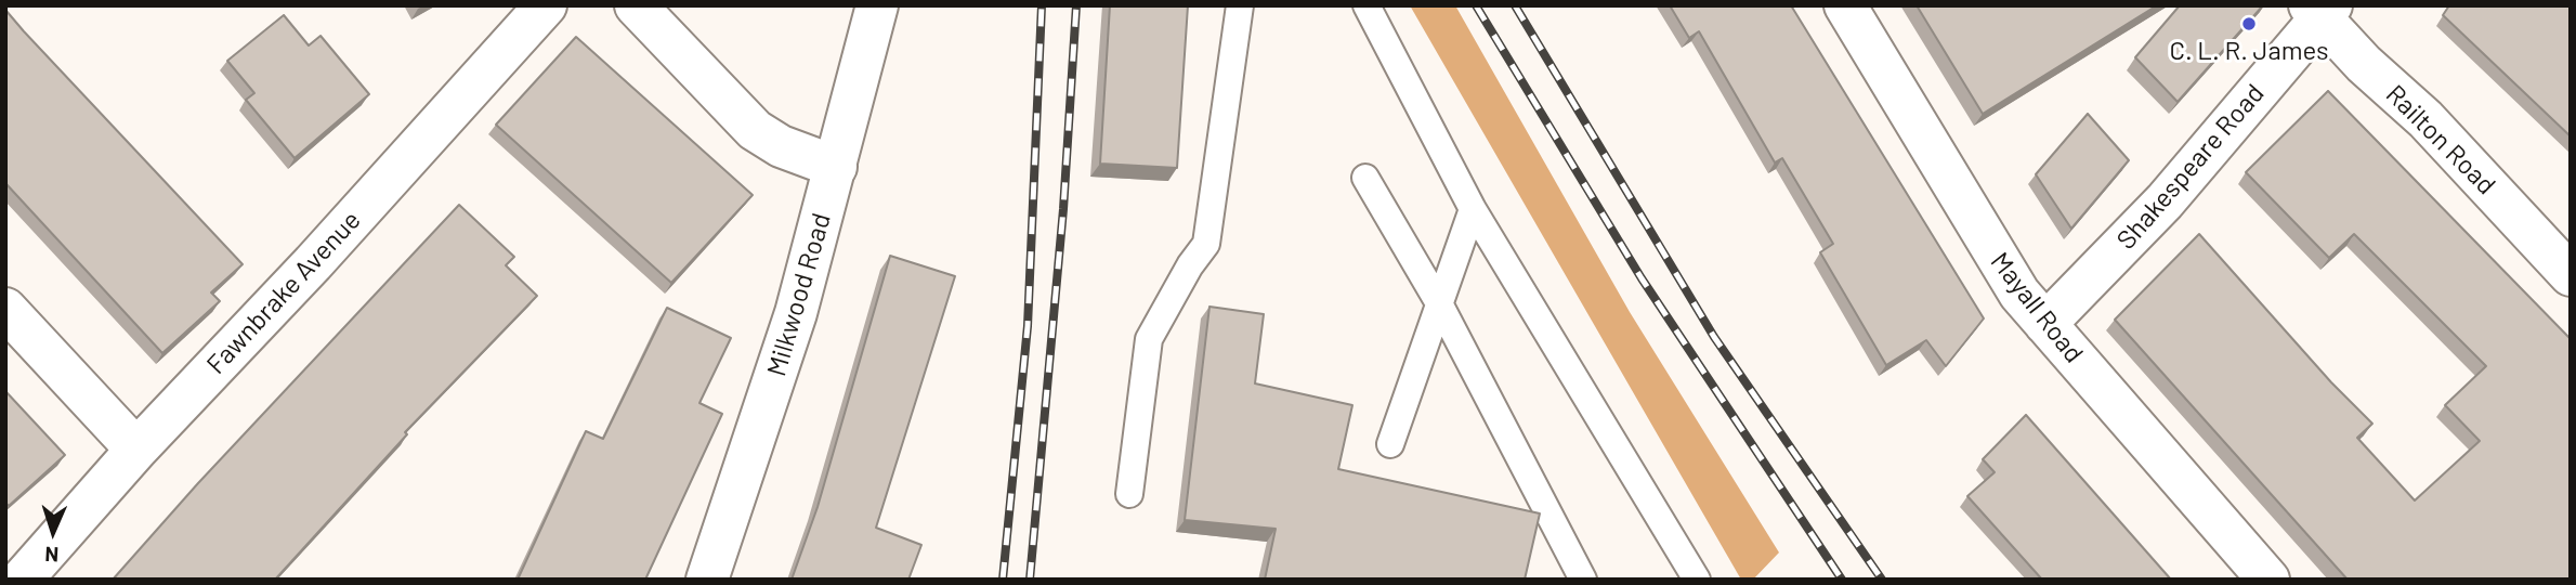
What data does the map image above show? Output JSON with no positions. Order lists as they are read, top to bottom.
{
  "streets": {
    "street": [
      "Railton Road",
      "Shakespeare Road",
      "Fawnbrake Avenue",
      "Milkwood Road",
      "Mayall Road"
    ]
  },
  "crossings": [
    ["Railton Road", "Shakespeare Road"],
    ["Shakespeare Road", "Mayall Road"]
  ],
  "places": ["C. L. R. James"],
  "north": "bottom"
}
